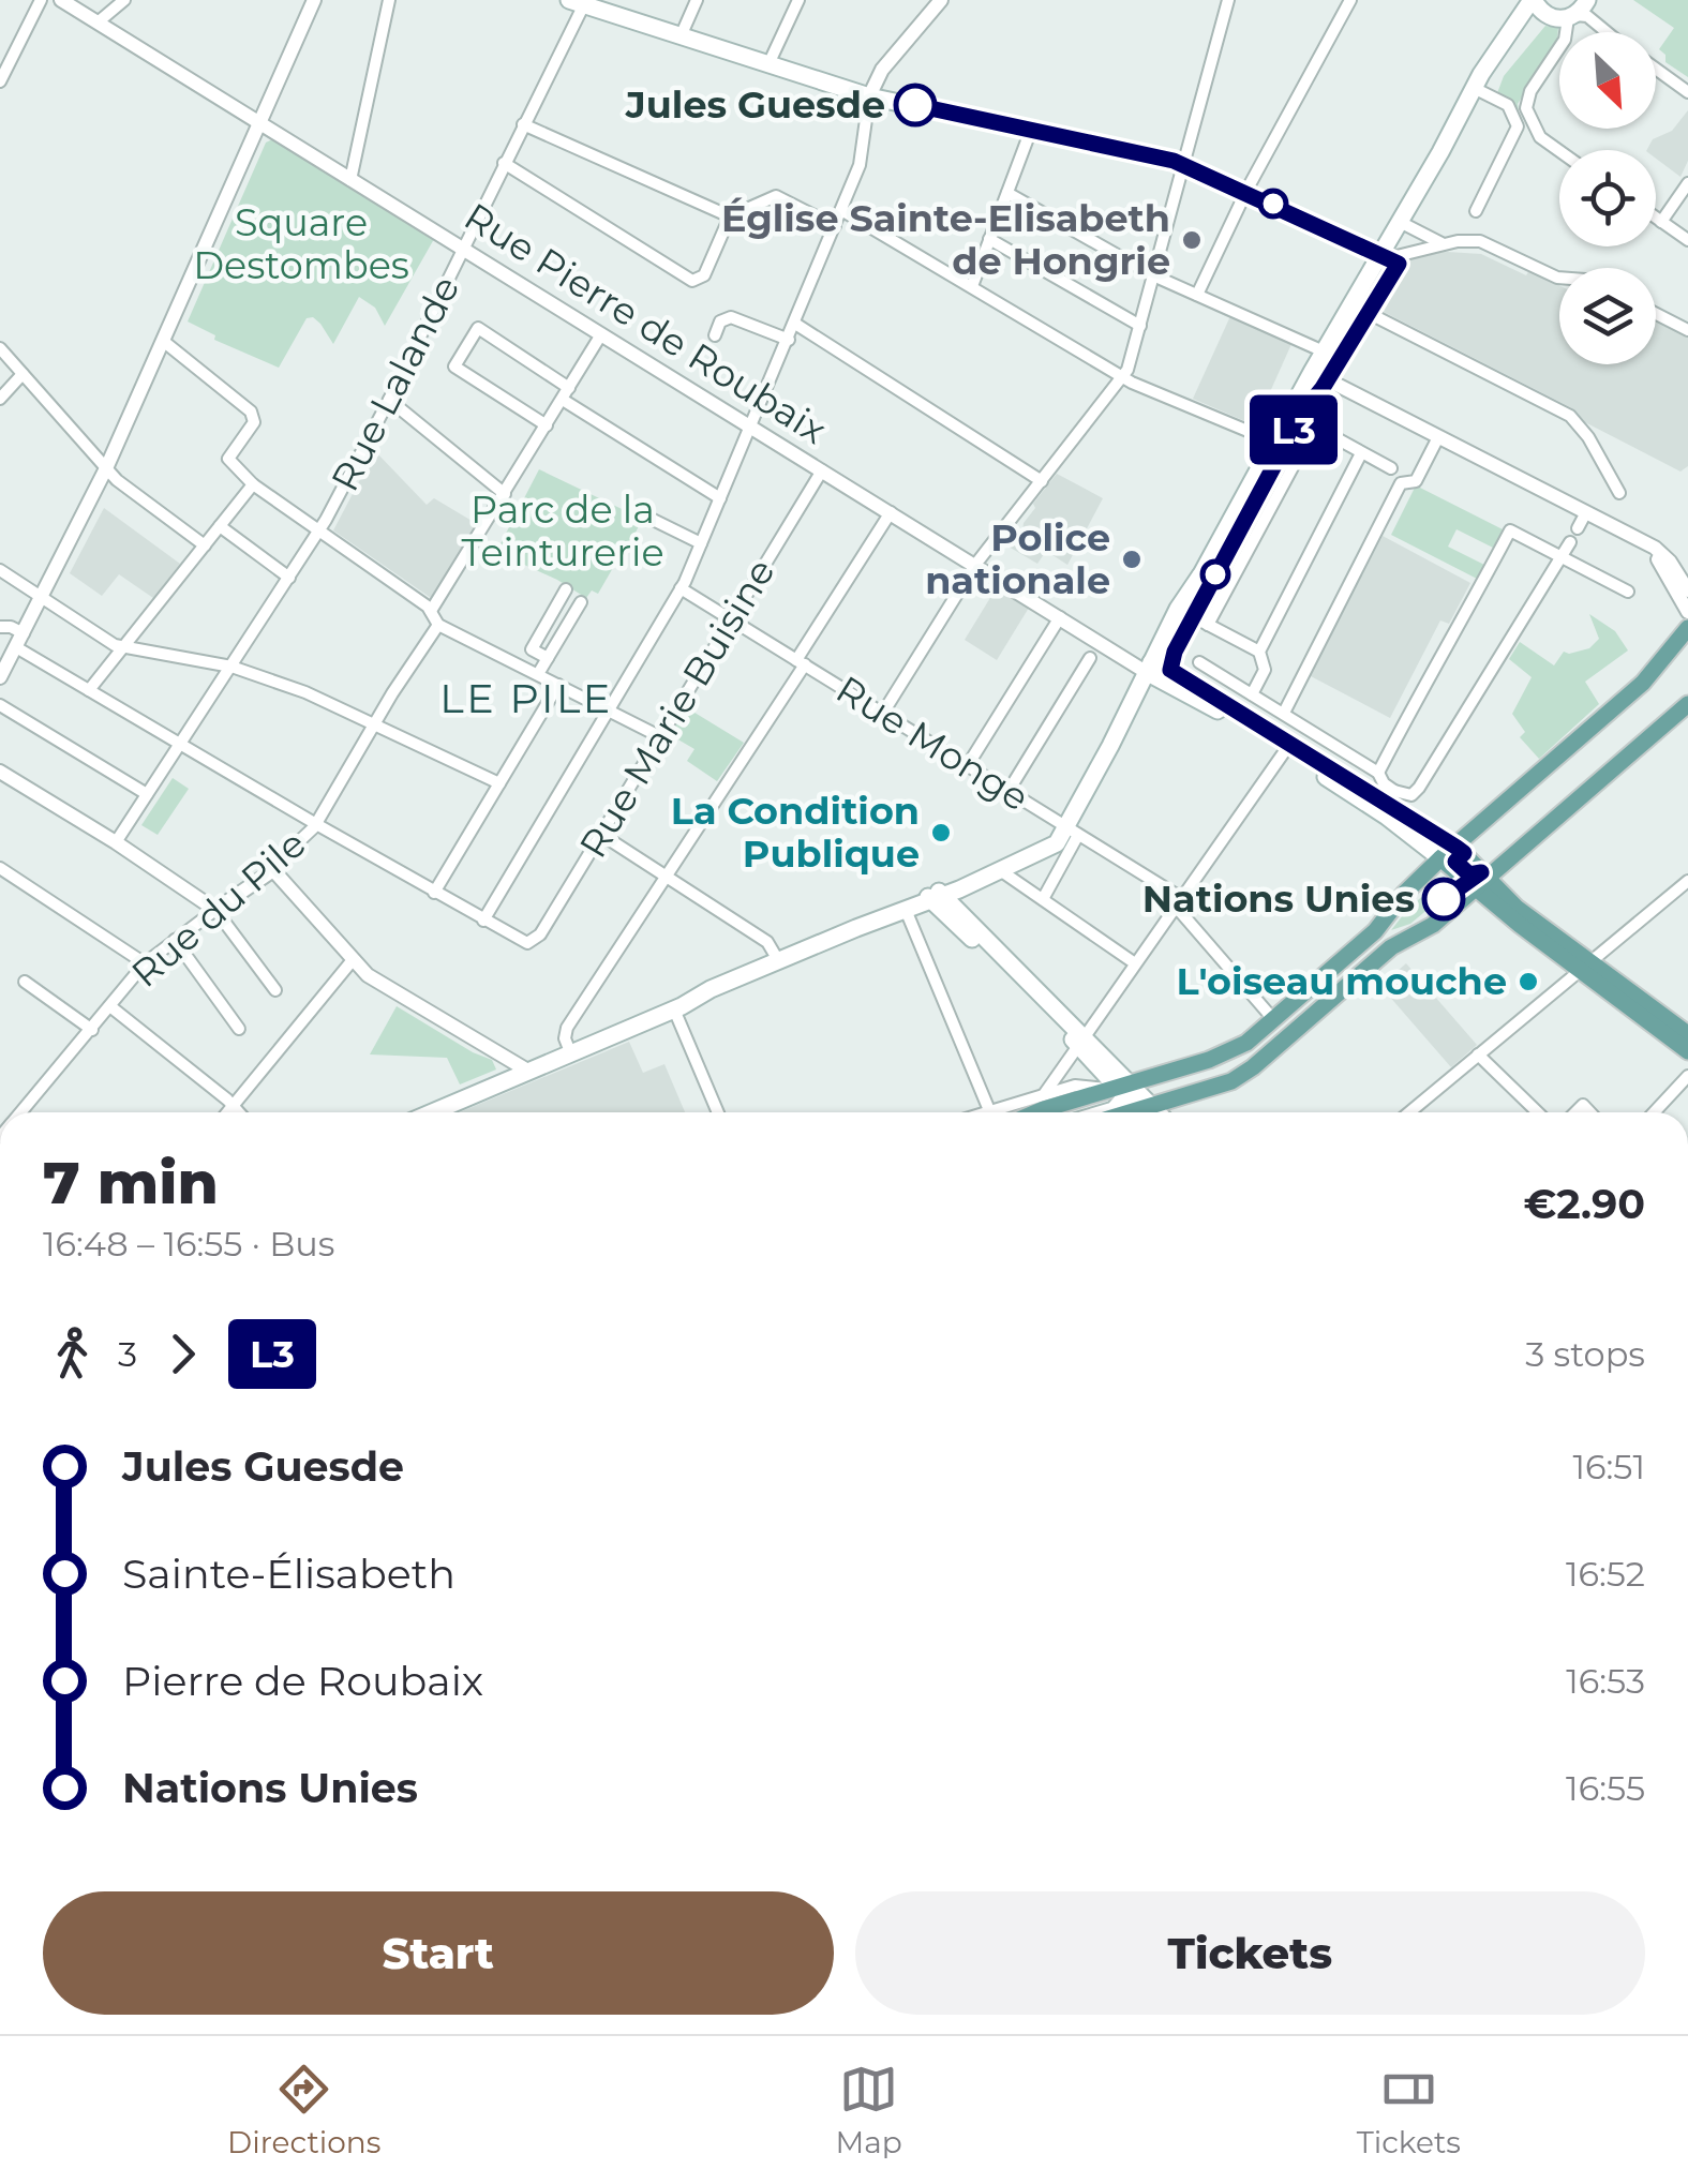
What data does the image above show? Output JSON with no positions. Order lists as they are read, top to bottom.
{
  "streets": {
    "main road": ["Rue Pierre de Roubaix"],
    "street": [
      "Rue Lalande",
      "Rue Marie Buisine",
      "Rue Monge",
      "Rue du Pile"
    ]
  },
  "crossings": [
    ["Rue Pierre de Roubaix", "Rue Lalande"],
    ["Rue Pierre de Roubaix", "Rue Marie Buisine"],
    ["Rue Marie Buisine", "Rue Monge"]
  ],
  "districts": ["LE PILE"],
  "parks": ["Square Destombes", "Parc de la Teinturerie"],
  "places": [
    "Jules Guesde",
    "Église Sainte-Elisabeth de Hongrie",
    "Police nationale",
    "La Condition Publique",
    "Nations Unies",
    "L'oiseau mouche"
  ],
  "lines": ["bus line L3"],
  "north": "bottom right",
  "page": {
    "on_map": "L3",
    "heading": ["7 min", "16:48 – 16:55 · Bus", "€2.90"],
    "legs": ["3", "L3", "3 stops"],
    "list": [
      {
        "name": "Jules Guesde",
        "value": "16:51"
      },
      {
        "name": "Sainte-Élisabeth",
        "value": "16:52"
      },
      {
        "name": "Pierre de Roubaix",
        "value": "16:53"
      },
      {
        "name": "Nations Unies",
        "value": "16:55"
      }
    ],
    "buttons": ["Start", "Tickets"],
    "tabs": ["Directions", "Map", "Tickets"]
  }
}
